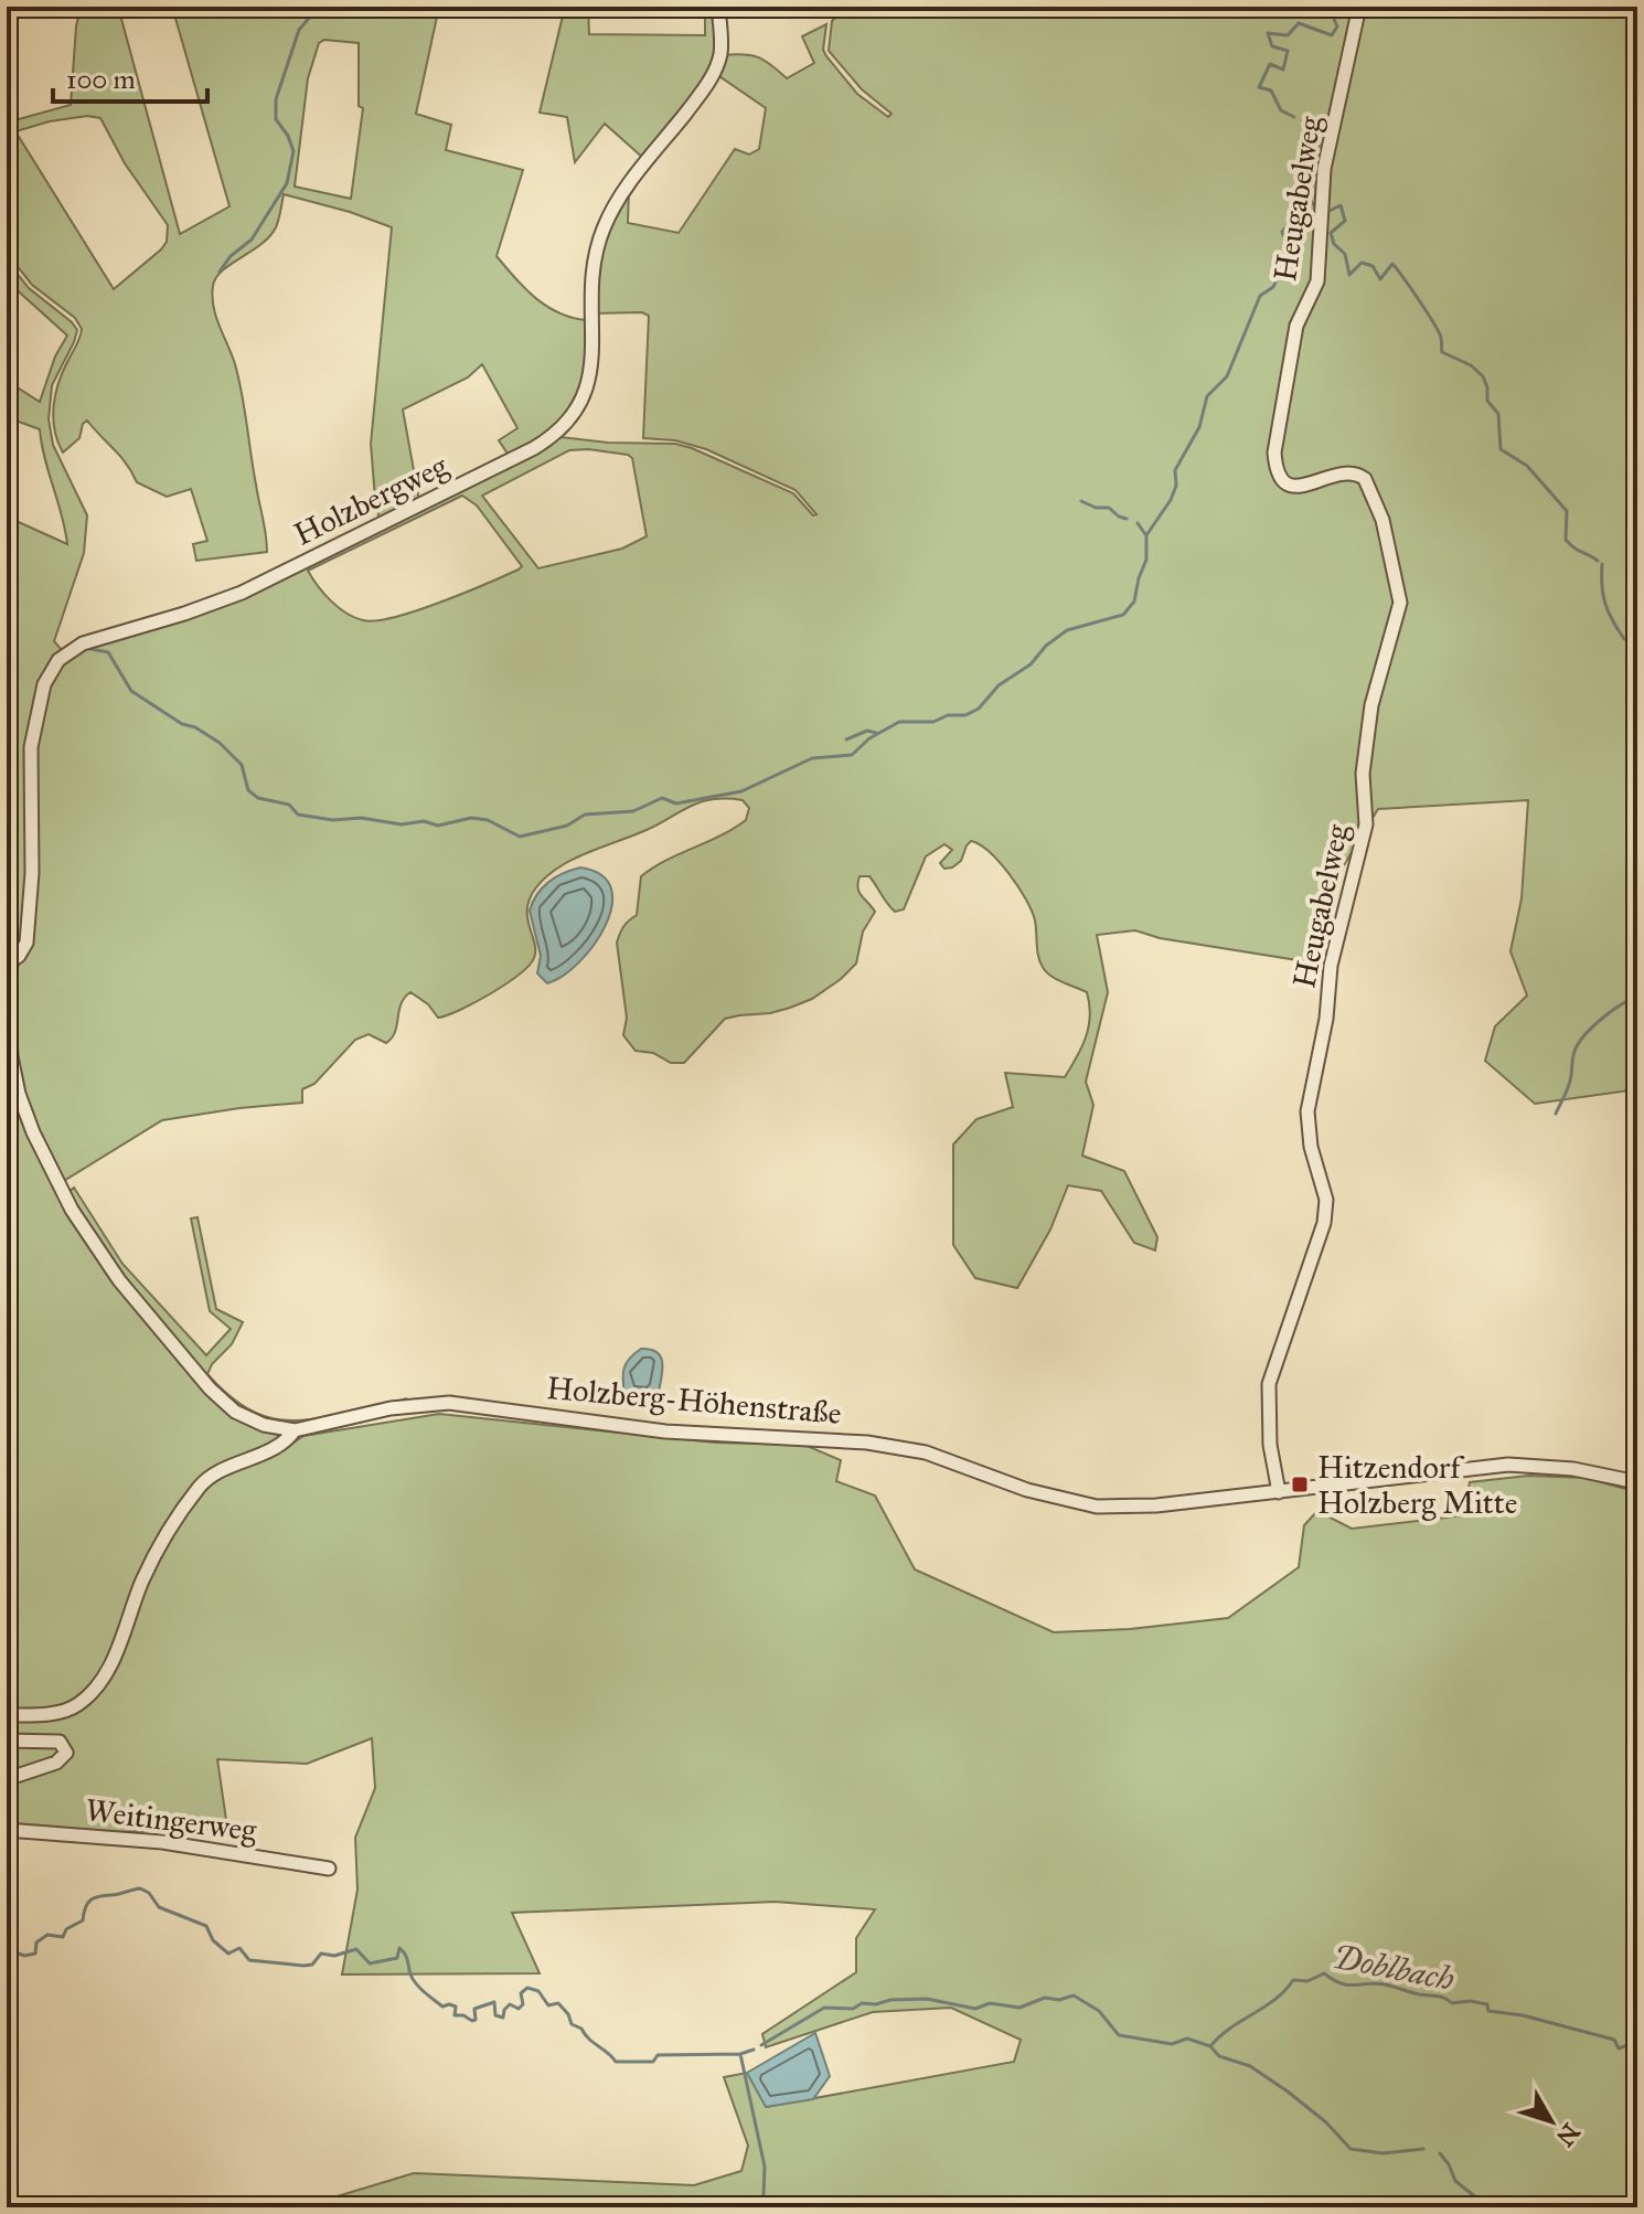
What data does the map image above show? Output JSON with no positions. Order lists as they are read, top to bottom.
{
  "streets": {
    "street": [
      "Heugabelweg",
      "Holzbergweg",
      "Holzberg-Höhenstraße",
      "Weitingerweg"
    ]
  },
  "crossings": [
    ["Heugabelweg", "Holzberg-Höhenstraße"]
  ],
  "water": ["Doblbach"],
  "places": {
    "transit": ["Hitzendorf Holzberg Mitte"]
  },
  "scale_bar": "100 m",
  "north": "bottom right"
}
